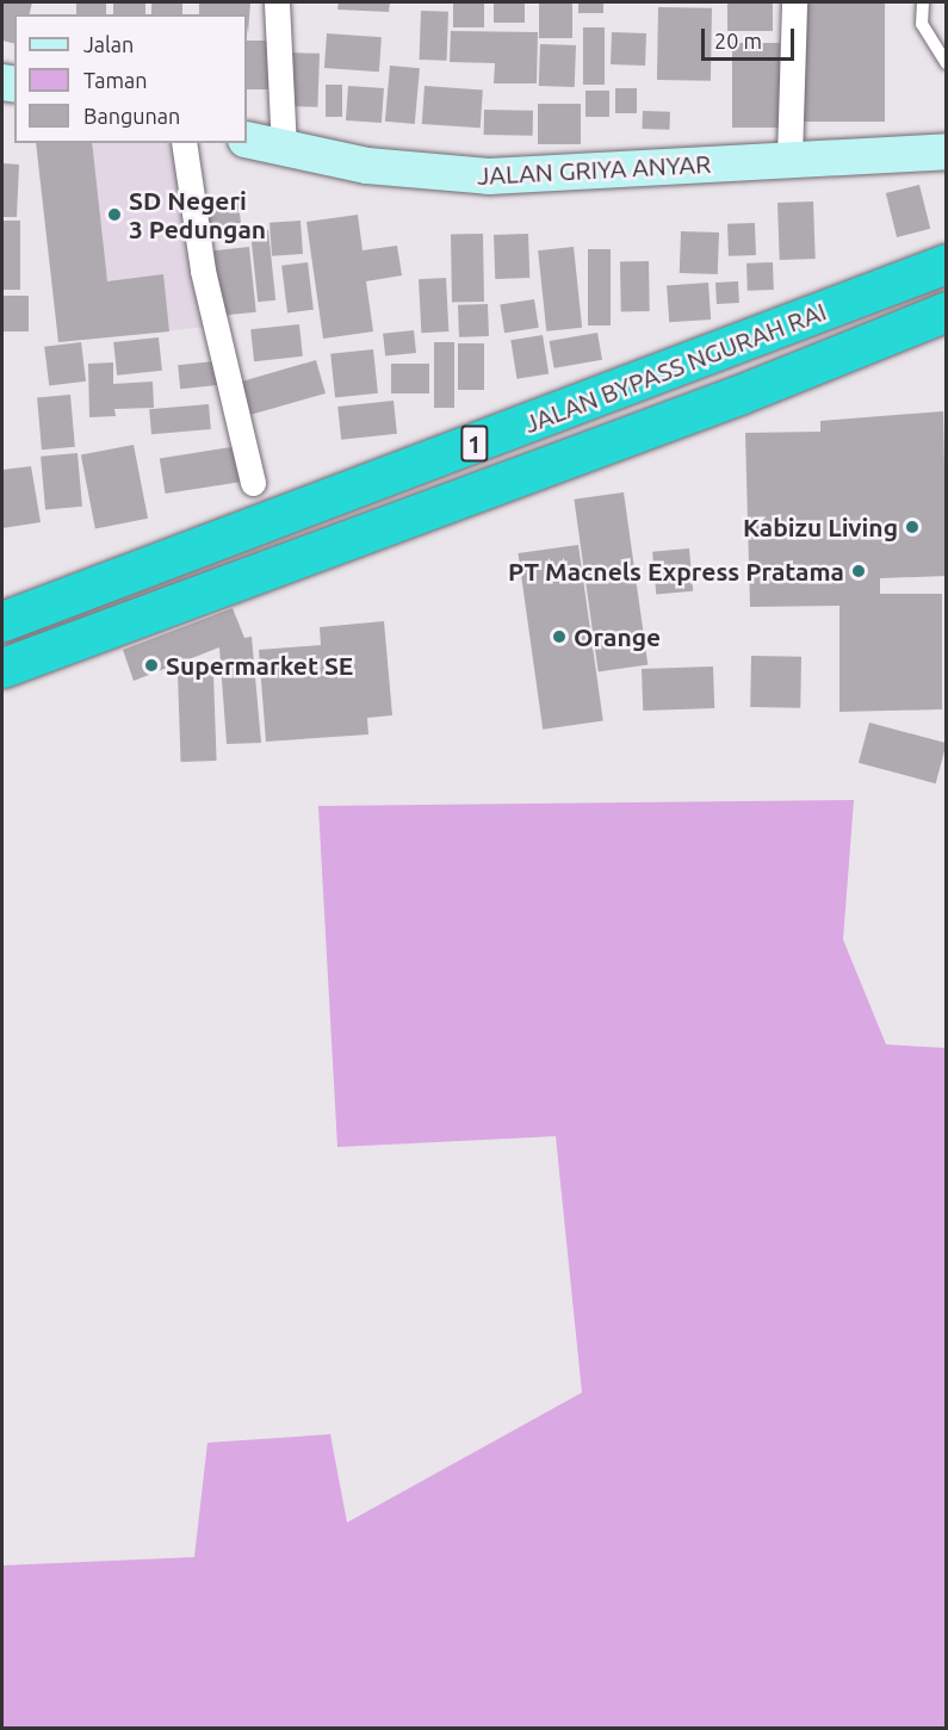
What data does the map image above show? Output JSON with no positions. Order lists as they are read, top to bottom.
{
  "streets": {
    "highway": ["JALAN BYPASS NGURAH RAI", "1"],
    "street": ["JALAN GRIYA ANYAR"]
  },
  "places": [
    "SD Negeri 3 Pedungan",
    "Kabizu Living",
    "PT Macnels Express Pratama",
    "Orange",
    "Supermarket SE"
  ],
  "legend": ["Jalan", "Taman", "Bangunan"],
  "scale_bar": "20 m"
}
